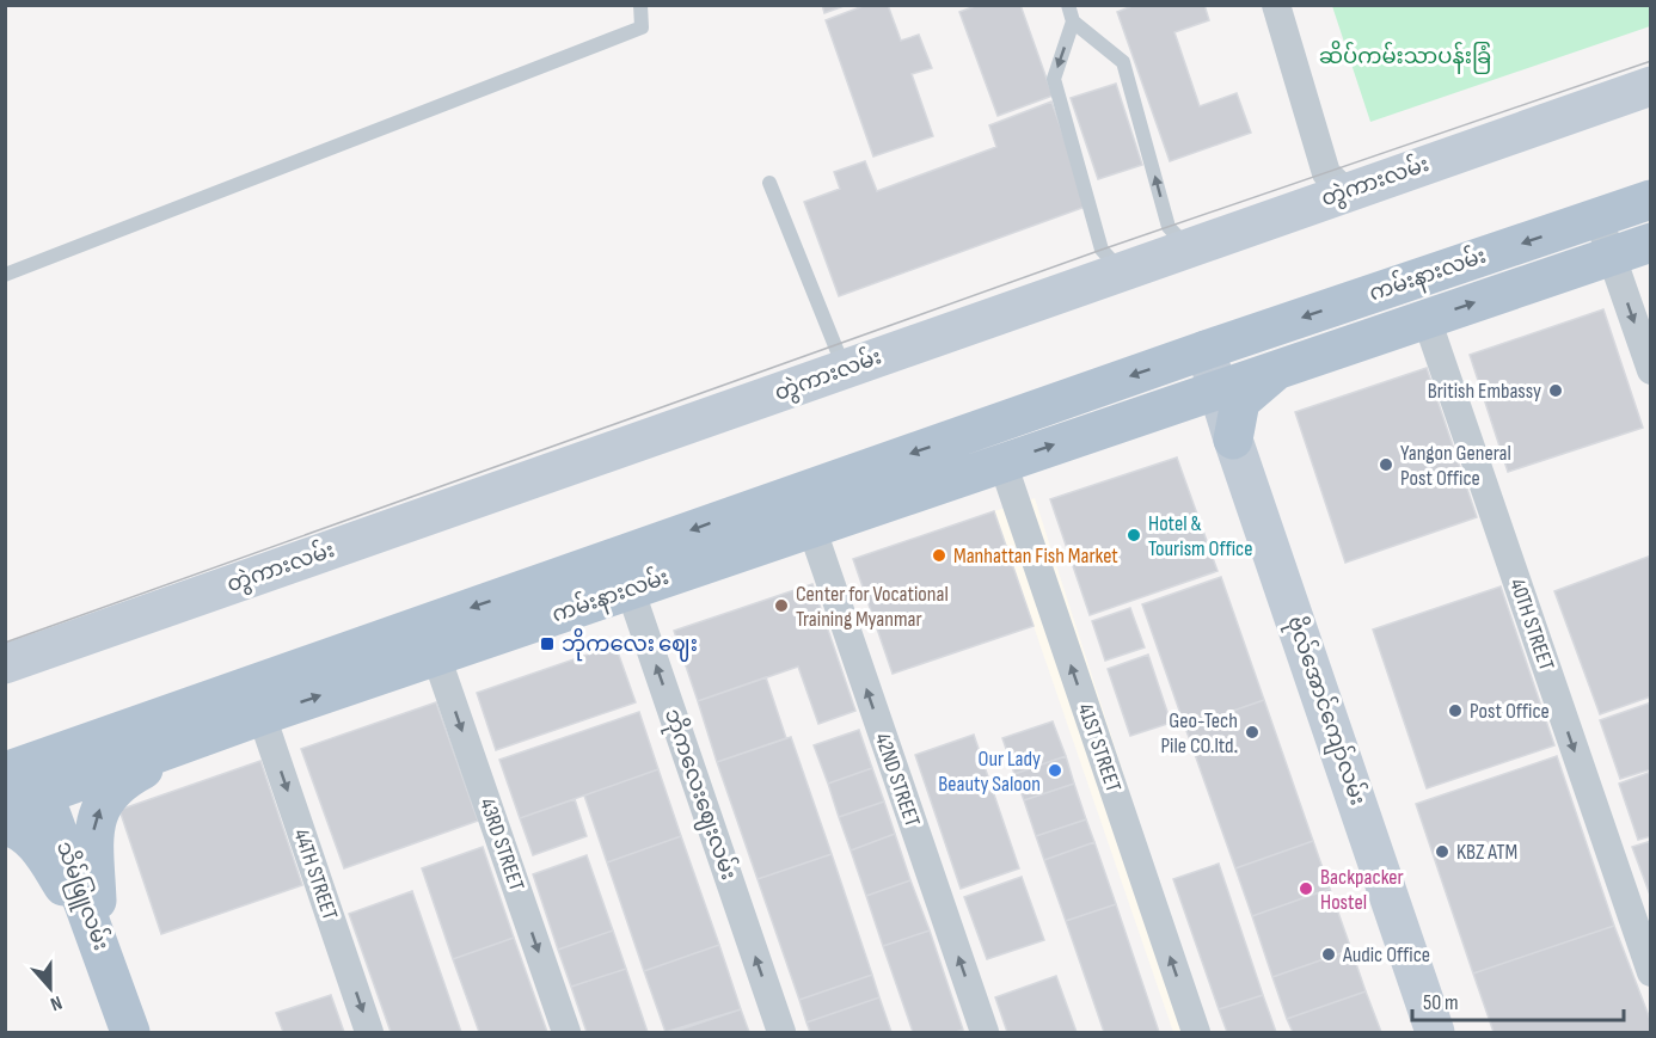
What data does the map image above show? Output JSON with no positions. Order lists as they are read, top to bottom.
{
  "streets": {
    "main road": [
      "တွဲကားလမ်း",
      "ကမ်းနားလမ်း",
      "ဗိုလ်အောင်ကျော်လမ်း",
      "သိမ်ဖြူလမ်း"
    ],
    "street": [
      "40TH STREET",
      "41ST STREET",
      "42ND STREET",
      "ဘိုကလေးဈေးလမ်း",
      "43RD STREET",
      "44TH STREET"
    ]
  },
  "crossings": [
    ["ကမ်းနားလမ်း", "40TH STREET"],
    ["ကမ်းနားလမ်း", "ဗိုလ်အောင်ကျော်လမ်း"],
    ["ကမ်းနားလမ်း", "41ST STREET"],
    ["ကမ်းနားလမ်း", "42ND STREET"],
    ["ကမ်းနားလမ်း", "ဘိုကလေးဈေးလမ်း"],
    ["ကမ်းနားလမ်း", "43RD STREET"],
    ["ကမ်းနားလမ်း", "44TH STREET"],
    ["ကမ်းနားလမ်း", "သိမ်ဖြူလမ်း"]
  ],
  "one_way": [
    "40TH STREET",
    "41ST STREET",
    "42ND STREET",
    "ဘိုကလေးဈေးလမ်း",
    "43RD STREET",
    "44TH STREET"
  ],
  "parks": ["ဆိပ်ကမ်းသာပန်းခြံ"],
  "places": {
    "other": [
      "British Embassy",
      "Yangon General Post Office",
      "Hotel & Tourism Office",
      "Manhattan Fish Market",
      "Center for Vocational Training Myanmar",
      "Post Office",
      "Geo-Tech Pile CO.ltd.",
      "Our Lady Beauty Saloon",
      "KBZ ATM",
      "Backpacker Hostel",
      "Audic Office"
    ],
    "transit": ["ဘိုကလေး ဈေး"]
  },
  "scale_bar": "50 m",
  "north": "bottom"
}
